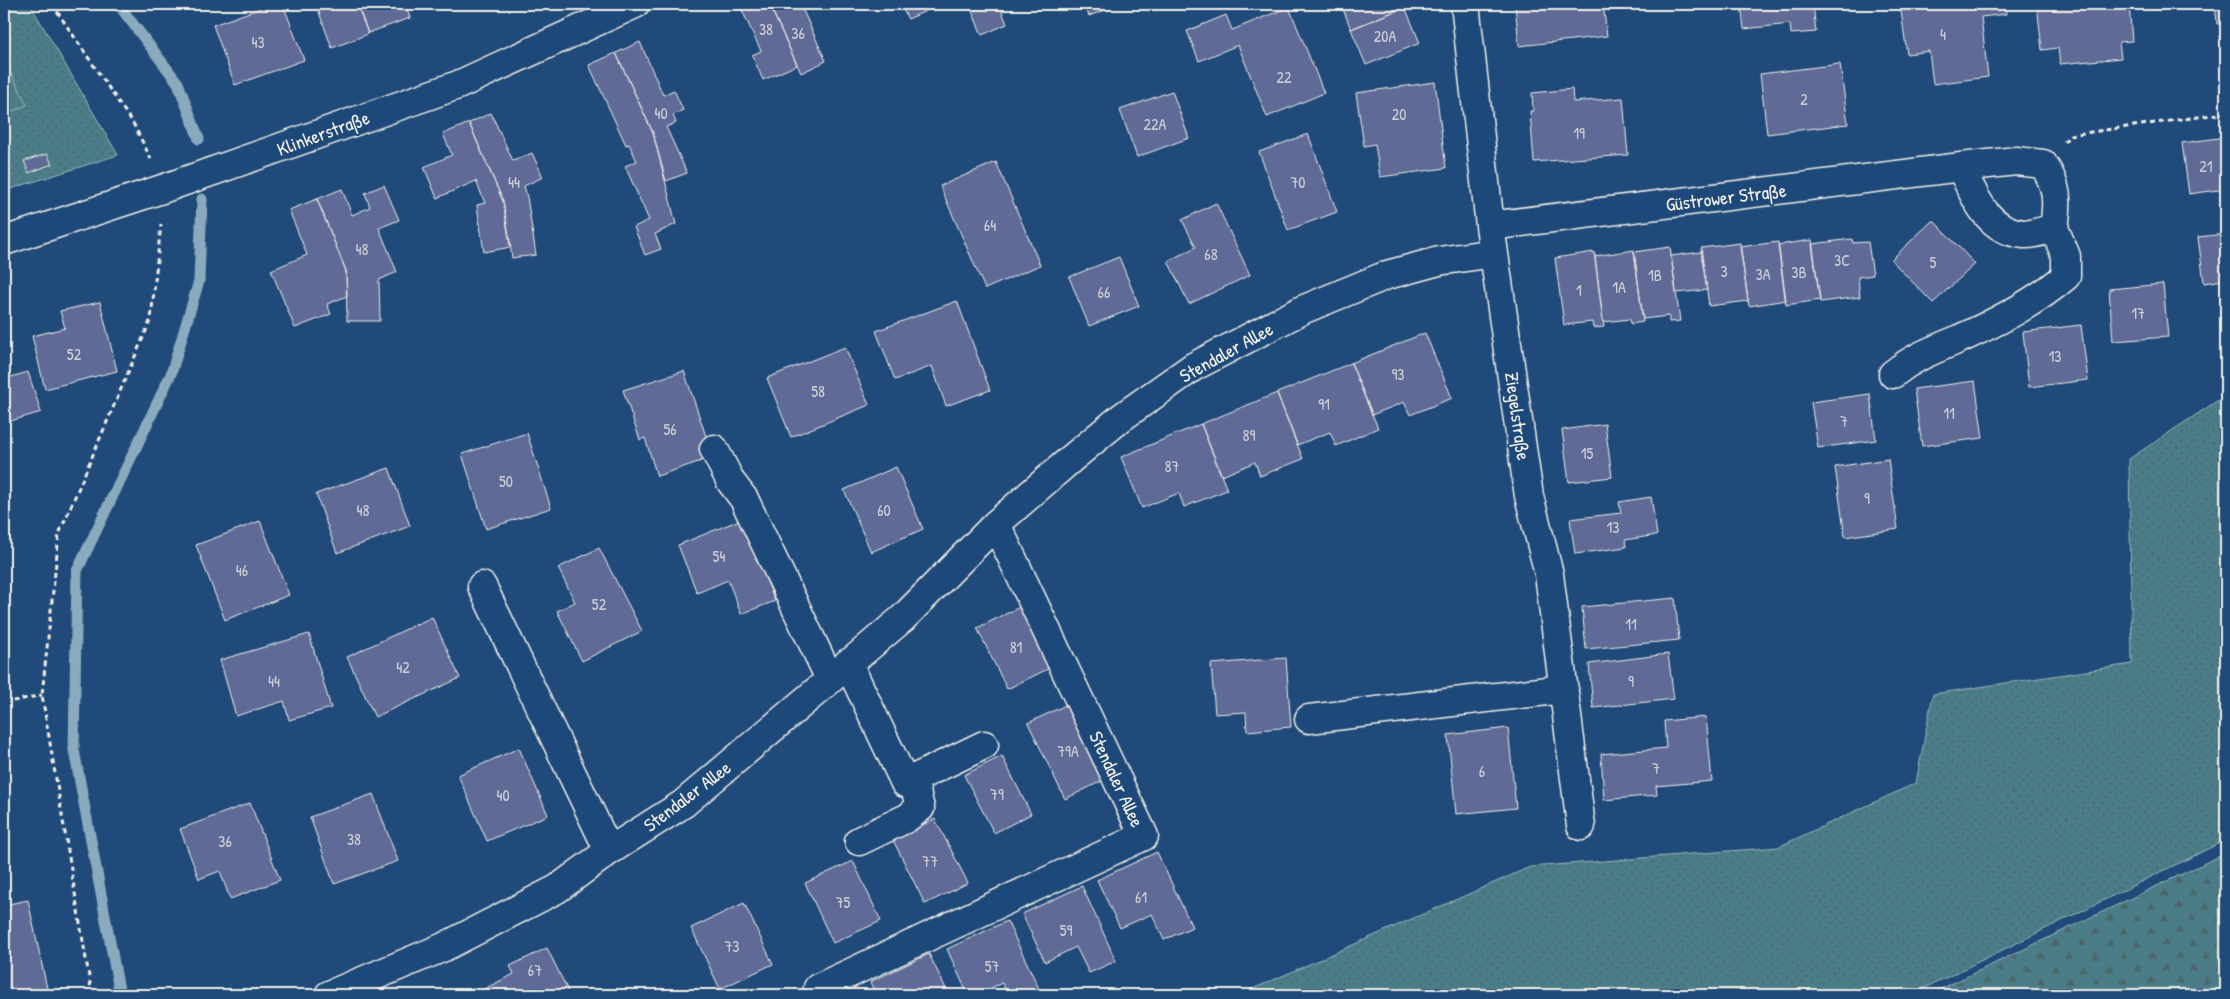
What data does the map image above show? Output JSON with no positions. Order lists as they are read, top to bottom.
{
  "streets": {
    "street": [
      "Klinkerstraße",
      "Güstrower Straße",
      "Stendaler Allee",
      "Ziegelstraße"
    ]
  },
  "crossings": [
    ["Güstrower Straße", "Ziegelstraße"],
    ["Stendaler Allee", "Ziegelstraße"]
  ],
  "house_numbers": [
    "38",
    "36",
    "4",
    "20A",
    "43",
    "22",
    "2",
    "40",
    "20",
    "22A",
    "19",
    "21",
    "44",
    "70",
    "64",
    "48",
    "68",
    "3C",
    "5",
    "3",
    "3B",
    "3A",
    "1B",
    "1A",
    "1",
    "66",
    "17",
    "52",
    "13",
    "93",
    "58",
    "91",
    "11",
    "7",
    "56",
    "89",
    "15",
    "87",
    "50",
    "9",
    "48",
    "60",
    "13",
    "54",
    "46",
    "52",
    "11",
    "81",
    "42",
    "44",
    "9",
    "79A",
    "7",
    "6",
    "79",
    "40",
    "38",
    "36",
    "77",
    "61",
    "75",
    "59",
    "73",
    "57",
    "67"
  ]
}
